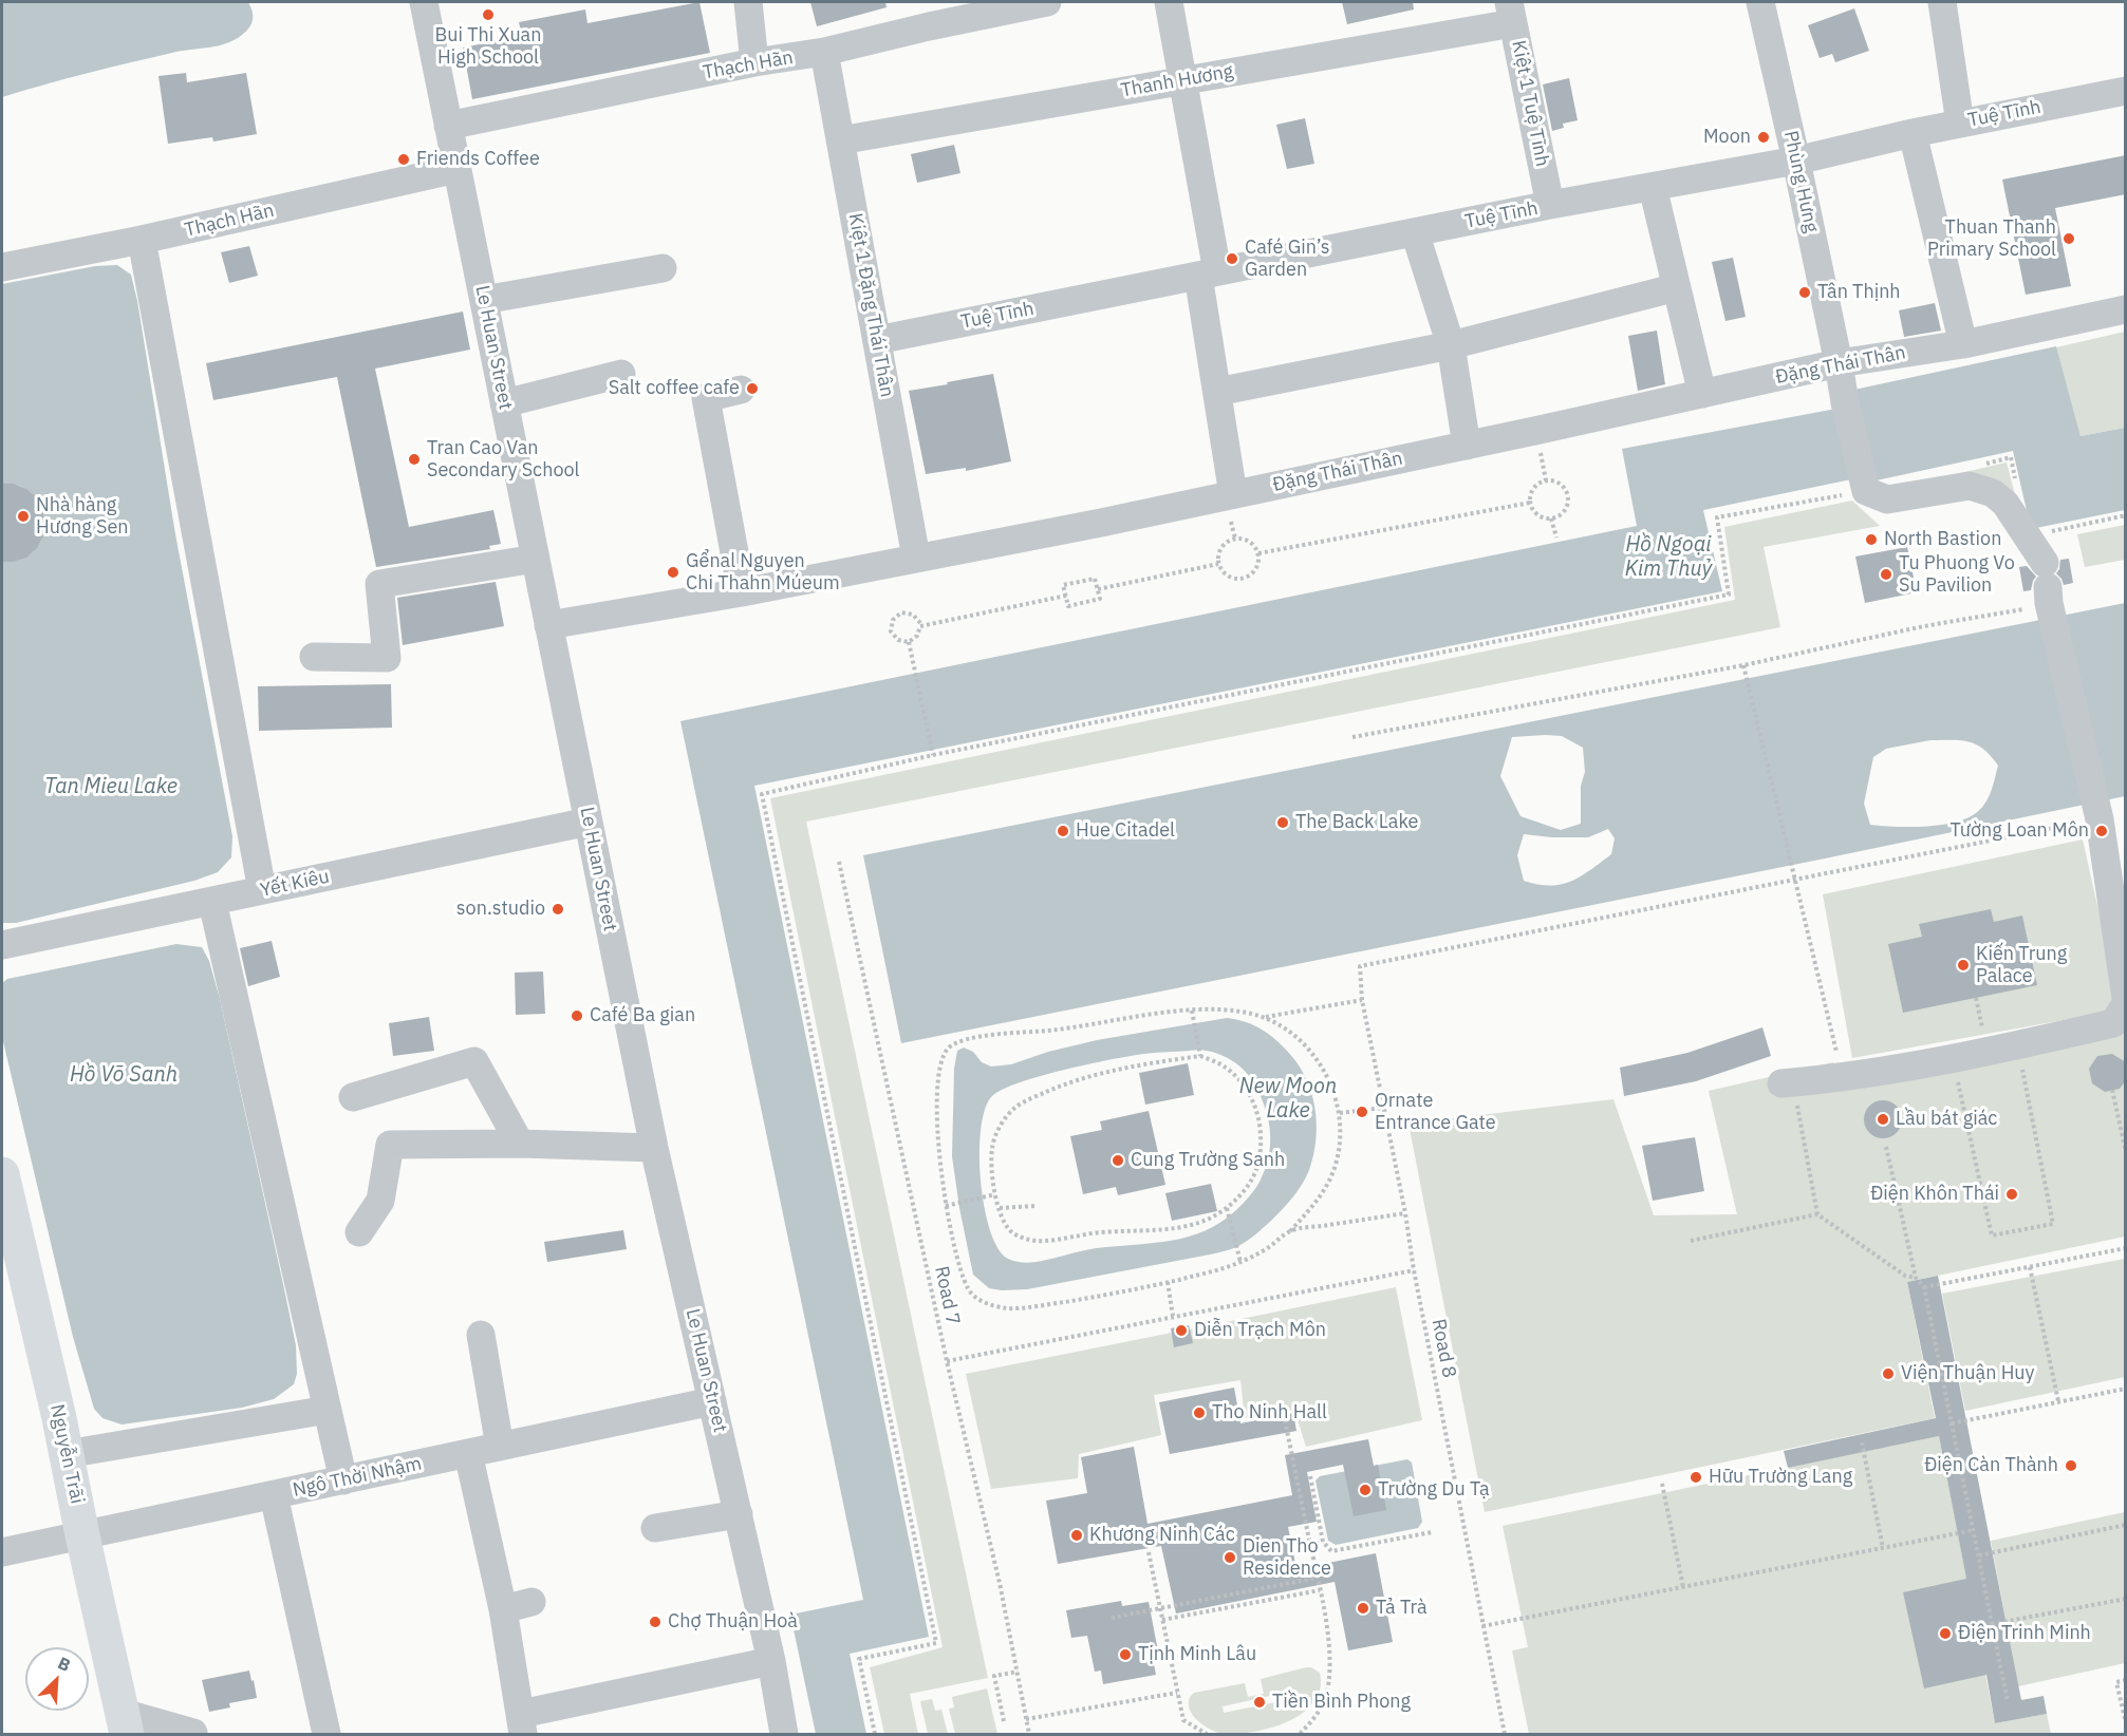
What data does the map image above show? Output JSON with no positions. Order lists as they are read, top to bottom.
{
  "streets": {
    "main road": ["Nguyễn Trãi"],
    "street": [
      "Thạch Hãn",
      "Thanh Hương",
      "Kiệt 1 Tuệ Tĩnh",
      "Tuệ Tĩnh",
      "Phùng Hưng",
      "Kiệt 1 Đặng Thái Thân",
      "Le Huan Street",
      "Đặng Thái Thân",
      "Yết Kiêu",
      "Ngô Thời Nhậm"
    ],
    "path": ["Road 7", "Road 8"]
  },
  "crossings": [
    ["Thạch Hãn", "Kiệt 1 Đặng Thái Thân"],
    ["Thạch Hãn", "Le Huan Street"],
    ["Thanh Hương", "Kiệt 1 Tuệ Tĩnh"],
    ["Thanh Hương", "Kiệt 1 Đặng Thái Thân"],
    ["Kiệt 1 Tuệ Tĩnh", "Tuệ Tĩnh"],
    ["Tuệ Tĩnh", "Phùng Hưng"],
    ["Tuệ Tĩnh", "Kiệt 1 Đặng Thái Thân"],
    ["Phùng Hưng", "Đặng Thái Thân"],
    ["Kiệt 1 Đặng Thái Thân", "Đặng Thái Thân"],
    ["Le Huan Street", "Đặng Thái Thân"],
    ["Le Huan Street", "Yết Kiêu"],
    ["Le Huan Street", "Ngô Thời Nhậm"],
    ["Nguyễn Trãi", "Ngô Thời Nhậm"]
  ],
  "water": [
    "Hồ Ngoại Kim Thuỷ",
    "Tan Mieu Lake",
    "Hồ Võ Sanh",
    "New Moon Lake"
  ],
  "places": [
    "Bui Thi Xuan High School",
    "Moon",
    "Friends Coffee",
    "Thuan Thanh Primary School",
    "Café Gin’s Garden",
    "Tân Thịnh",
    "Salt coffee cafe",
    "Tran Cao Van Secondary School",
    "Nhà hàng Hương Sen",
    "North Bastion",
    "Gểnal Nguyen Chi Thahn Múeum",
    "Tu Phuong Vo Su Pavilion",
    "The Back Lake",
    "Hue Citadel",
    "Tường Loan Môn",
    "son.studio",
    "Kiến Trung Palace",
    "Café Ba gian",
    "Ornate Entrance Gate",
    "Lầu bát giác",
    "Cung Trường Sanh",
    "Điện Khôn Thái",
    "Diễn Trạch Môn",
    "Viện Thuận Huy",
    "Tho Ninh Hall",
    "Điện Càn Thành",
    "Hữu Trường Lang",
    "Trường Du Tạ",
    "Khương Ninh Các",
    "Dien Tho Residence",
    "Tả Trà",
    "Chợ Thuận Hoà",
    "Điện Trinh Minh",
    "Tịnh Minh Lâu",
    "Tiền Bình Phong"
  ],
  "north": "top right"
}
